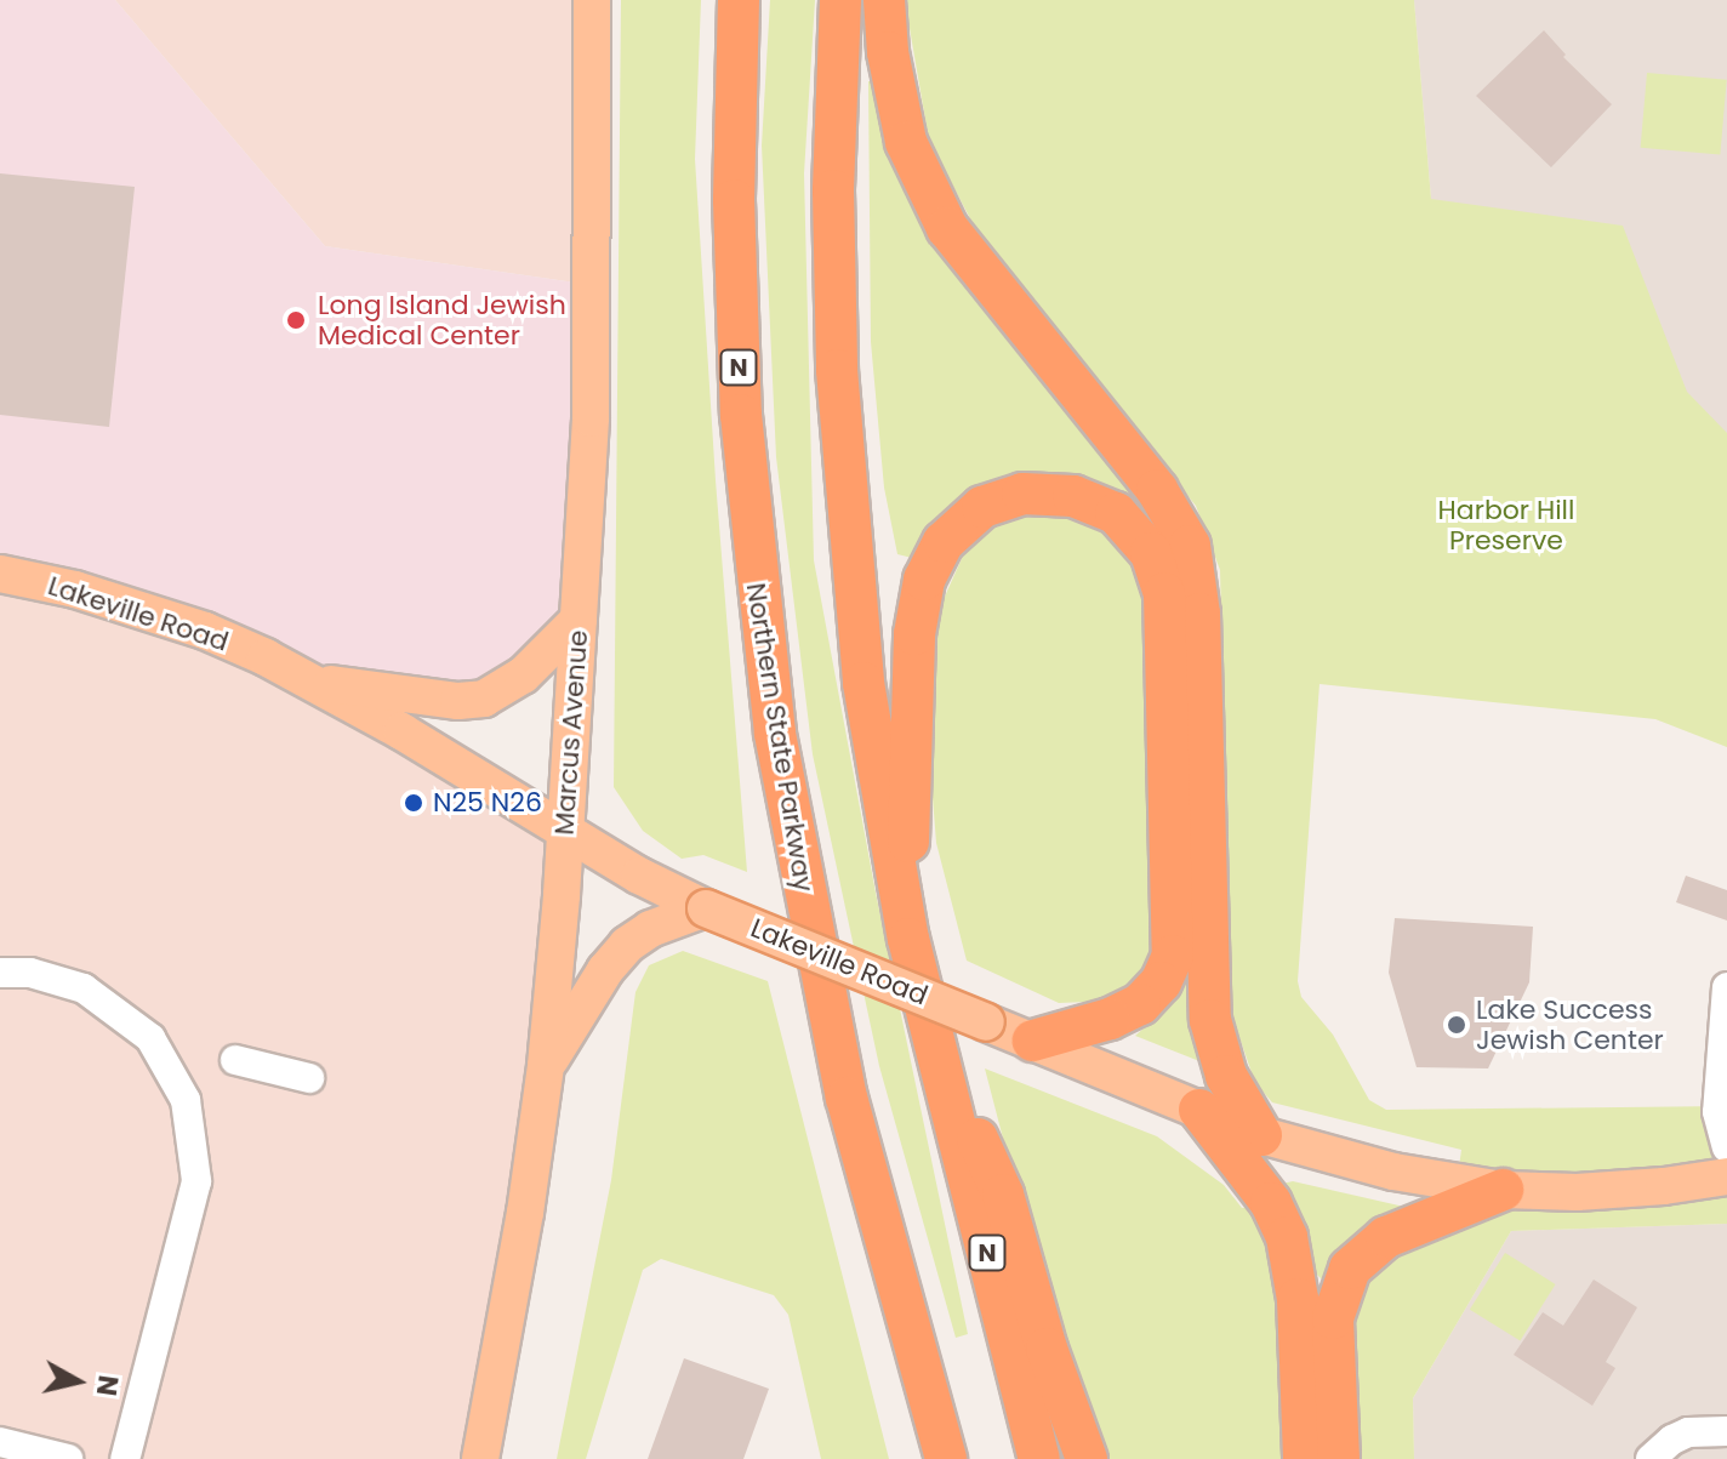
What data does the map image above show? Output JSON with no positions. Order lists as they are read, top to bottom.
{
  "streets": {
    "highway": ["N", "Northern State Parkway"],
    "main road": ["Lakeville Road", "Marcus Avenue"]
  },
  "crossings": [
    ["Lakeville Road", "Marcus Avenue"]
  ],
  "parks": ["Harbor Hill Preserve"],
  "places": ["Long Island Jewish Medical Center", "N25 N26", "Lake Success Jewish Center"],
  "north": "right"
}
